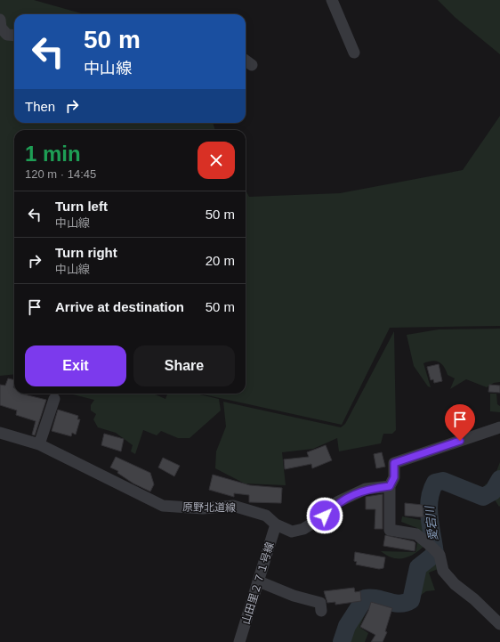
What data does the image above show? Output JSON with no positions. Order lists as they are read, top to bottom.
{
  "streets": {
    "street": ["原野北道線", "山田里２７１号線"]
  },
  "crossings": [
    ["原野北道線", "山田里２７１号線"]
  ],
  "water": ["愛宕川"],
  "page": {
    "turn": ["50 m", "中山線"],
    "then": "Then",
    "heading": ["1 min", "120 m · 14:45"],
    "list": [
      {
        "name": "Turn left",
        "note": "中山線",
        "value": "50 m"
      },
      {
        "name": "Turn right",
        "note": "中山線",
        "value": "20 m"
      },
      {
        "name": "Arrive at destination",
        "value": "50 m"
      }
    ],
    "buttons": ["Exit", "Share"]
  }
}
